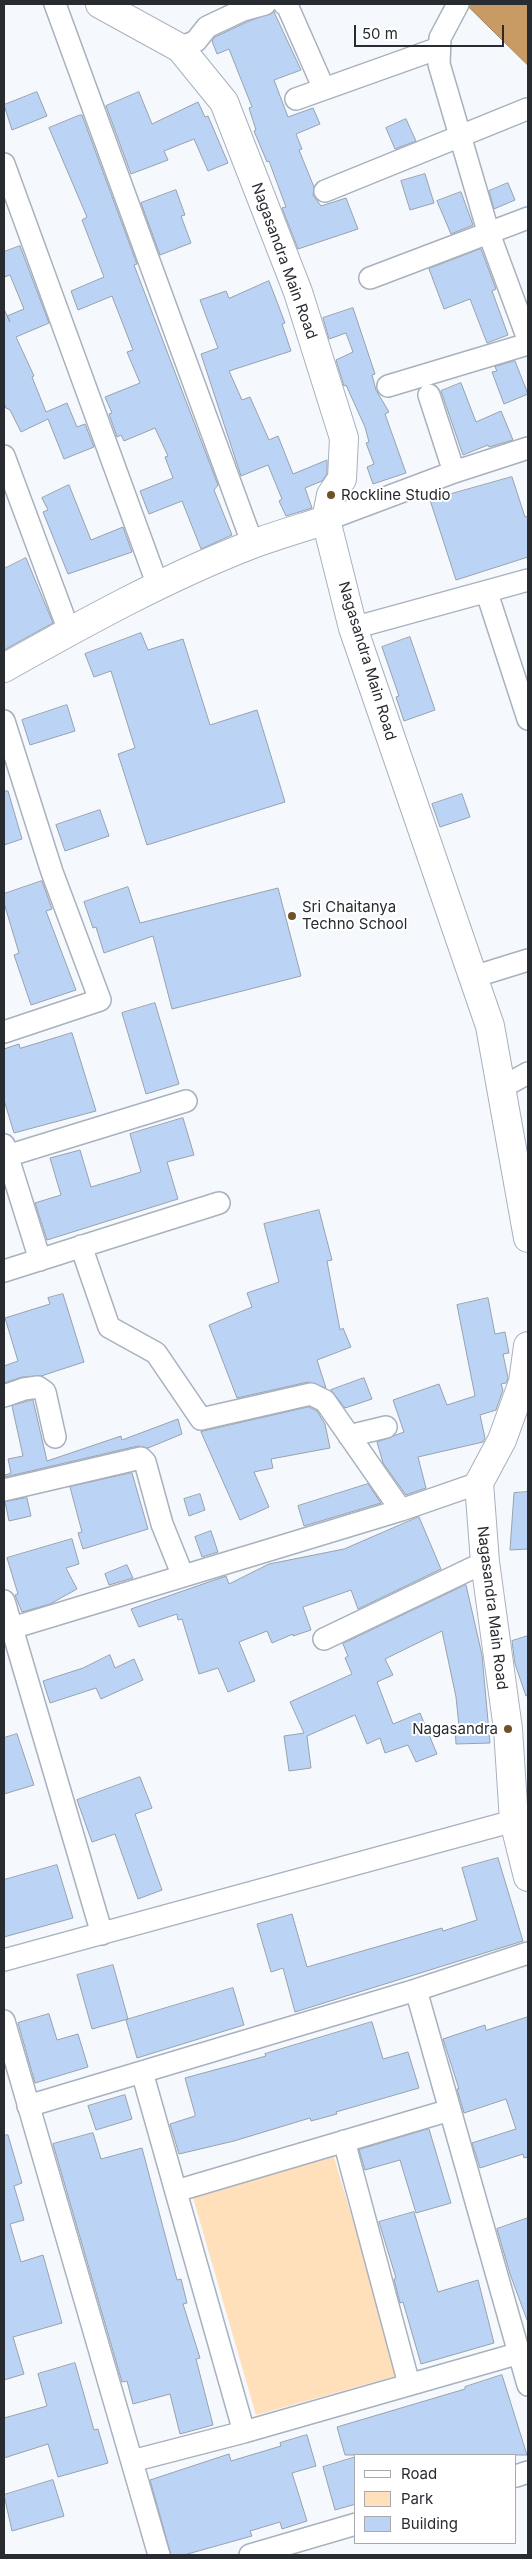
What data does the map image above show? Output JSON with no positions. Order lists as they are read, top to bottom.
{
  "streets": {
    "street": ["Nagasandra Main Road"]
  },
  "places": ["Rockline Studio", "Sri Chaitanya Techno School", "Nagasandra"],
  "legend": ["Road", "Park", "Building"],
  "scale_bar": "50 m"
}
